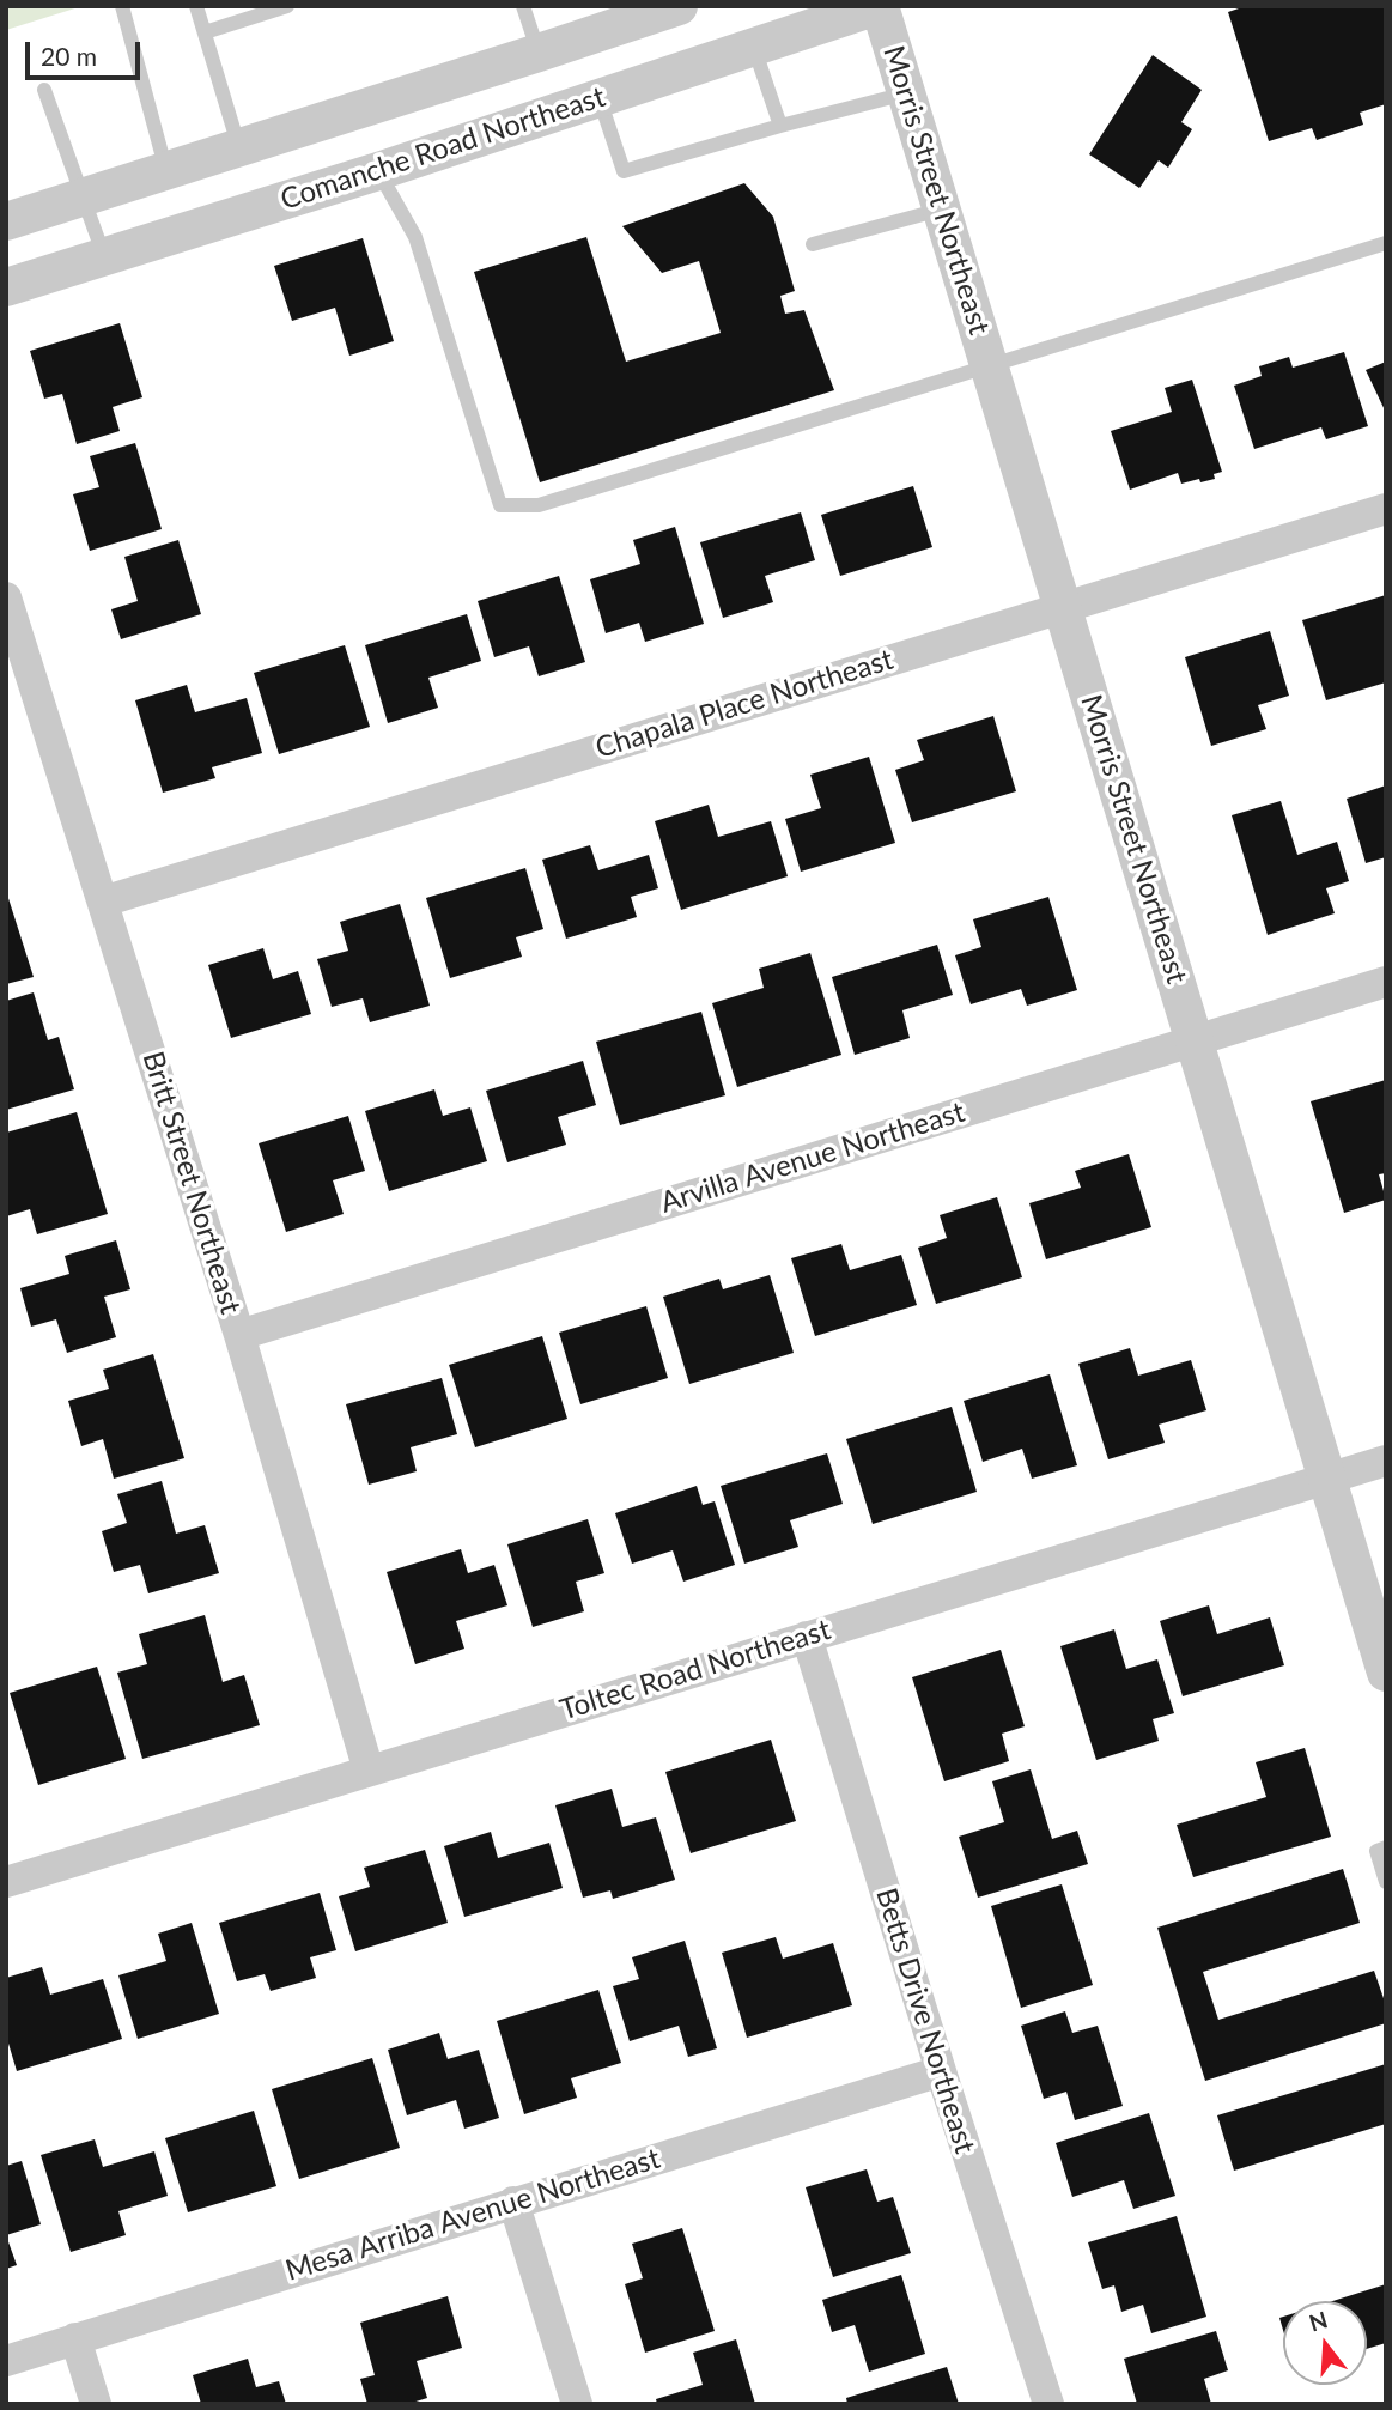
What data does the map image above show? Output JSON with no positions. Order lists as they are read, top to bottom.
{
  "streets": {
    "street": [
      "Comanche Road Northeast",
      "Morris Street Northeast",
      "Chapala Place Northeast",
      "Arvilla Avenue Northeast",
      "Britt Street Northeast",
      "Toltec Road Northeast",
      "Betts Drive Northeast",
      "Mesa Arriba Avenue Northeast"
    ]
  },
  "crossings": [
    ["Comanche Road Northeast", "Morris Street Northeast"],
    ["Morris Street Northeast", "Chapala Place Northeast"],
    ["Morris Street Northeast", "Arvilla Avenue Northeast"],
    ["Morris Street Northeast", "Toltec Road Northeast"],
    ["Chapala Place Northeast", "Britt Street Northeast"],
    ["Arvilla Avenue Northeast", "Britt Street Northeast"],
    ["Britt Street Northeast", "Toltec Road Northeast"],
    ["Toltec Road Northeast", "Betts Drive Northeast"],
    ["Betts Drive Northeast", "Mesa Arriba Avenue Northeast"]
  ],
  "scale_bar": "20 m",
  "north": "top"
}
